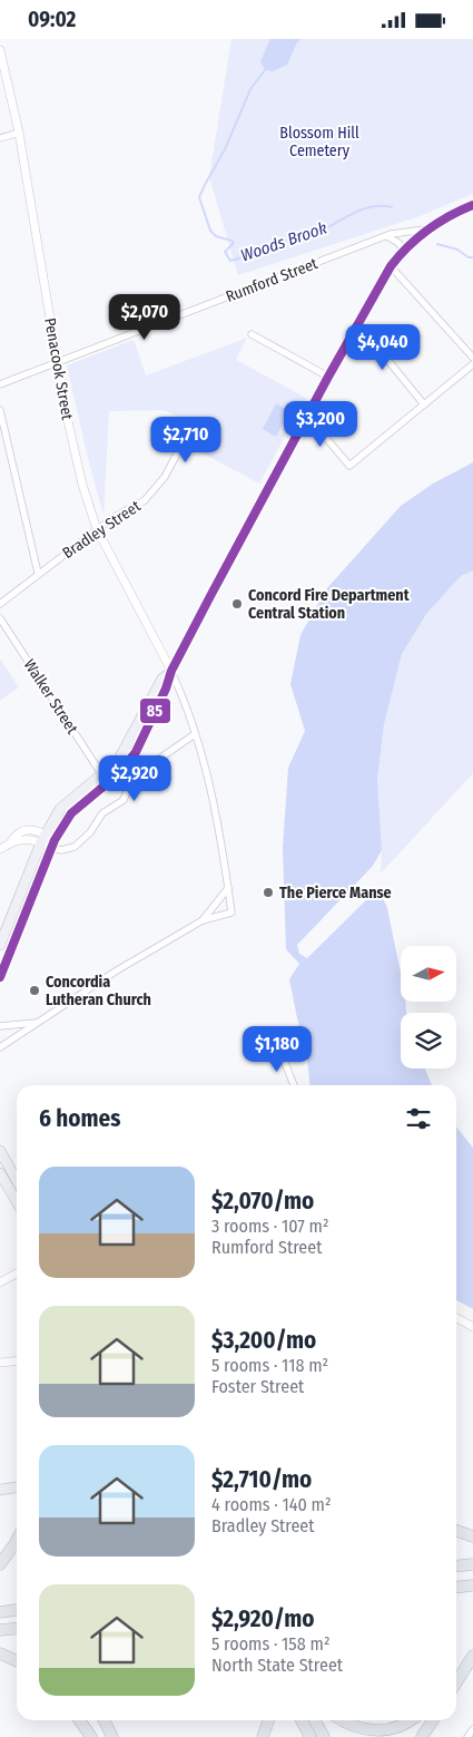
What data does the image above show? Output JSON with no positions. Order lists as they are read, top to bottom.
{
  "streets": {
    "street": [
      "Rumford Street",
      "Penacook Street",
      "Bradley Street",
      "Walker Street"
    ]
  },
  "crossings": [
    ["Rumford Street", "Penacook Street"],
    ["Penacook Street", "Bradley Street"]
  ],
  "water": ["Woods Brook"],
  "parks": ["Blossom Hill Cemetery"],
  "places": ["Concord Fire Department Central Station", "The Pierce Manse", "Concordia Lutheran Church"],
  "lines": ["transit line 85"],
  "north": "right",
  "page": {
    "status": "09:02",
    "price": [
      "$2,070",
      "$4,040",
      "$3,200",
      "$2,710",
      "$2,920",
      "$1,180"
    ],
    "heading": "6 homes",
    "list": [
      {
        "name": "$2,070/mo",
        "note": "3 rooms · 107 m² · Rumford Street"
      },
      {
        "name": "$3,200/mo",
        "note": "5 rooms · 118 m² · Foster Street"
      },
      {
        "name": "$2,710/mo",
        "note": "4 rooms · 140 m² · Bradley Street"
      },
      {
        "name": "$2,920/mo",
        "note": "5 rooms · 158 m² · North State Street"
      }
    ]
  }
}
